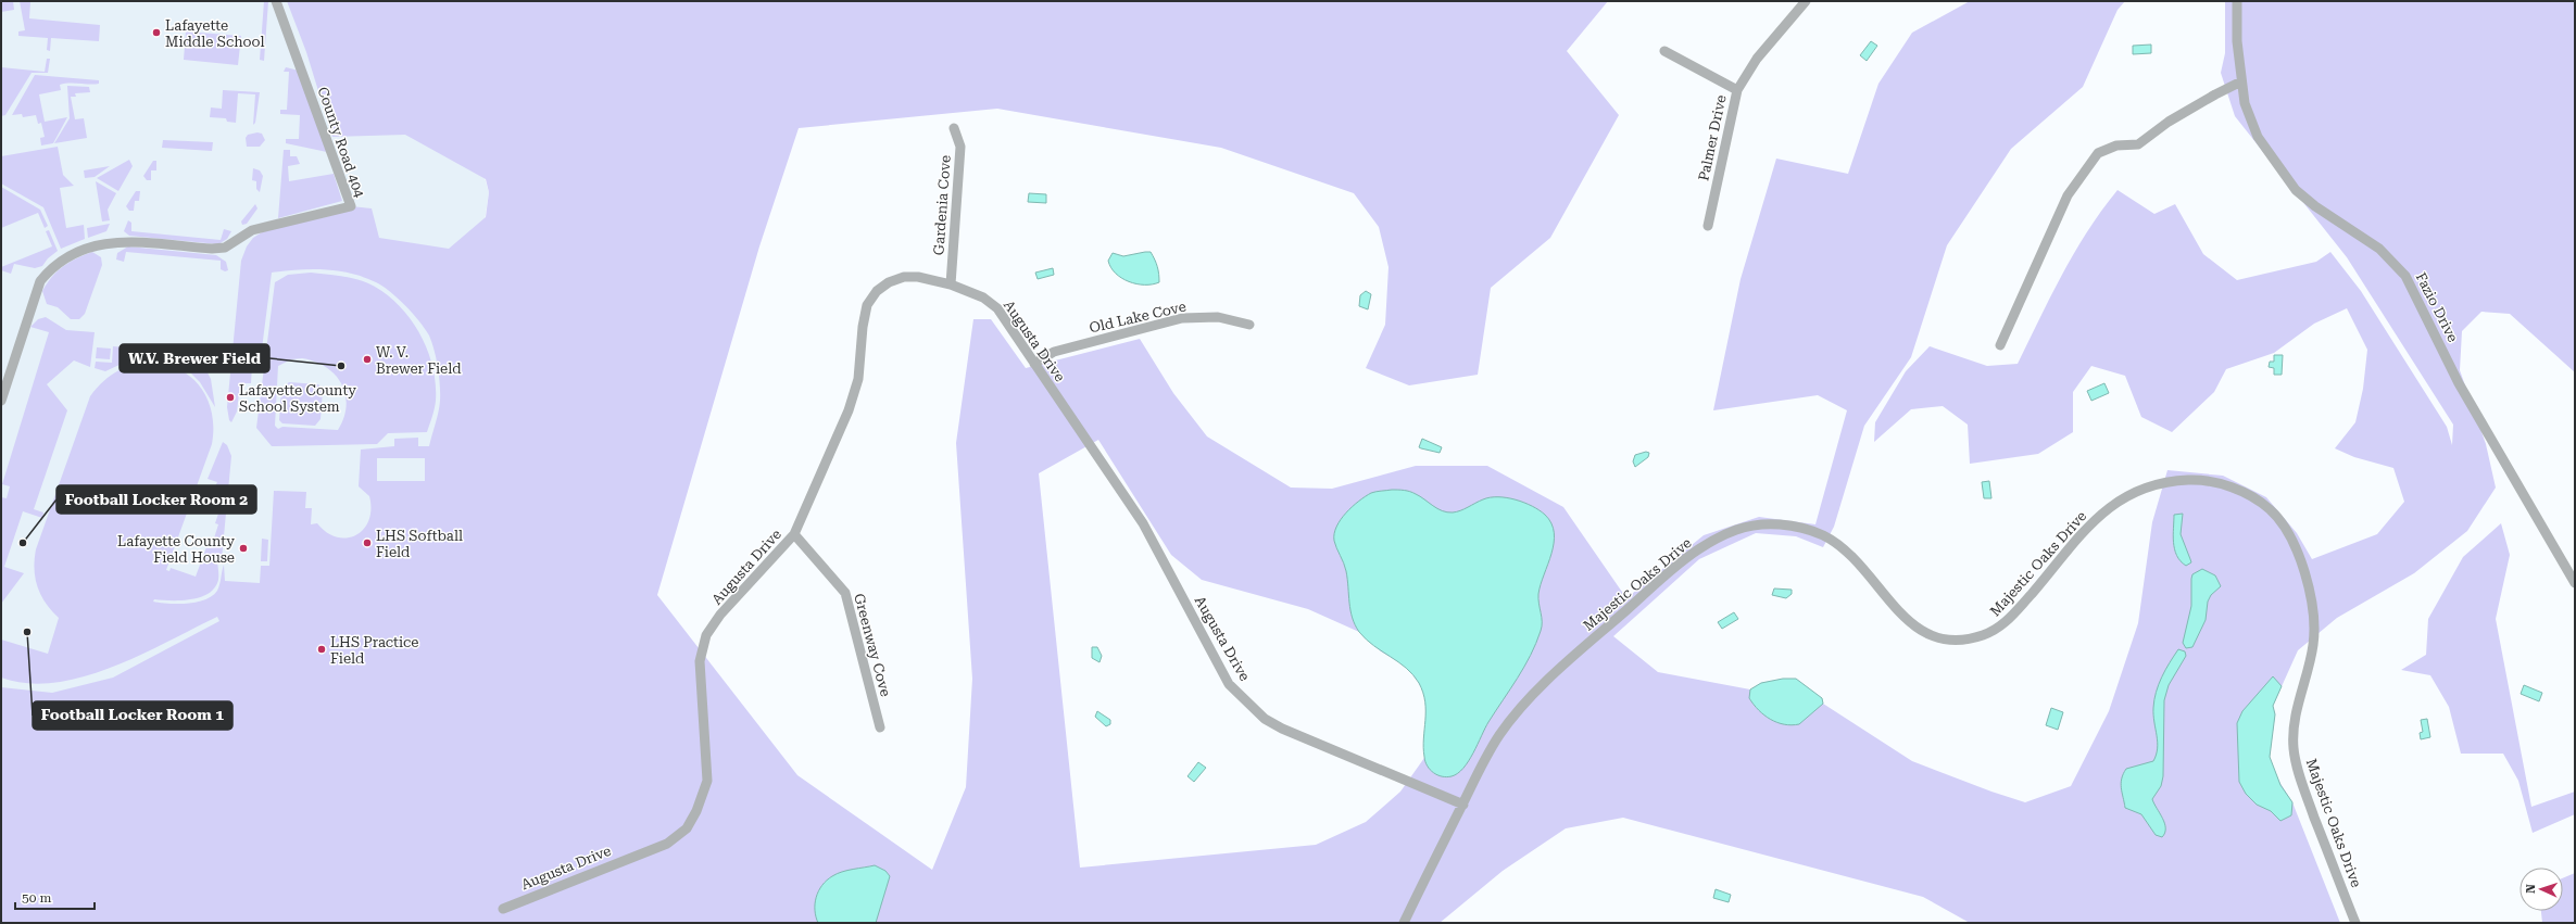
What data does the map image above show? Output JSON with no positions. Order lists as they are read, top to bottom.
{
  "streets": {
    "street": [
      "Palmer Drive",
      "County Road 404",
      "Gardenia Cove",
      "Fazio Drive",
      "Old Lake Cove",
      "Augusta Drive",
      "Majestic Oaks Drive",
      "Greenway Cove"
    ]
  },
  "crossings": [
    ["Gardenia Cove", "Augusta Drive"],
    ["Old Lake Cove", "Augusta Drive"],
    ["Augusta Drive", "Majestic Oaks Drive"],
    ["Augusta Drive", "Greenway Cove"]
  ],
  "places": [
    "Lafayette Middle School",
    "W. V. Brewer Field",
    "W.V. Brewer Field",
    "Lafayette County School System",
    "Football Locker Room 2",
    "LHS Softball Field",
    "Lafayette County Field House",
    "Football Locker Room 1",
    "LHS Practice Field"
  ],
  "scale_bar": "50 m",
  "north": "left"
}
